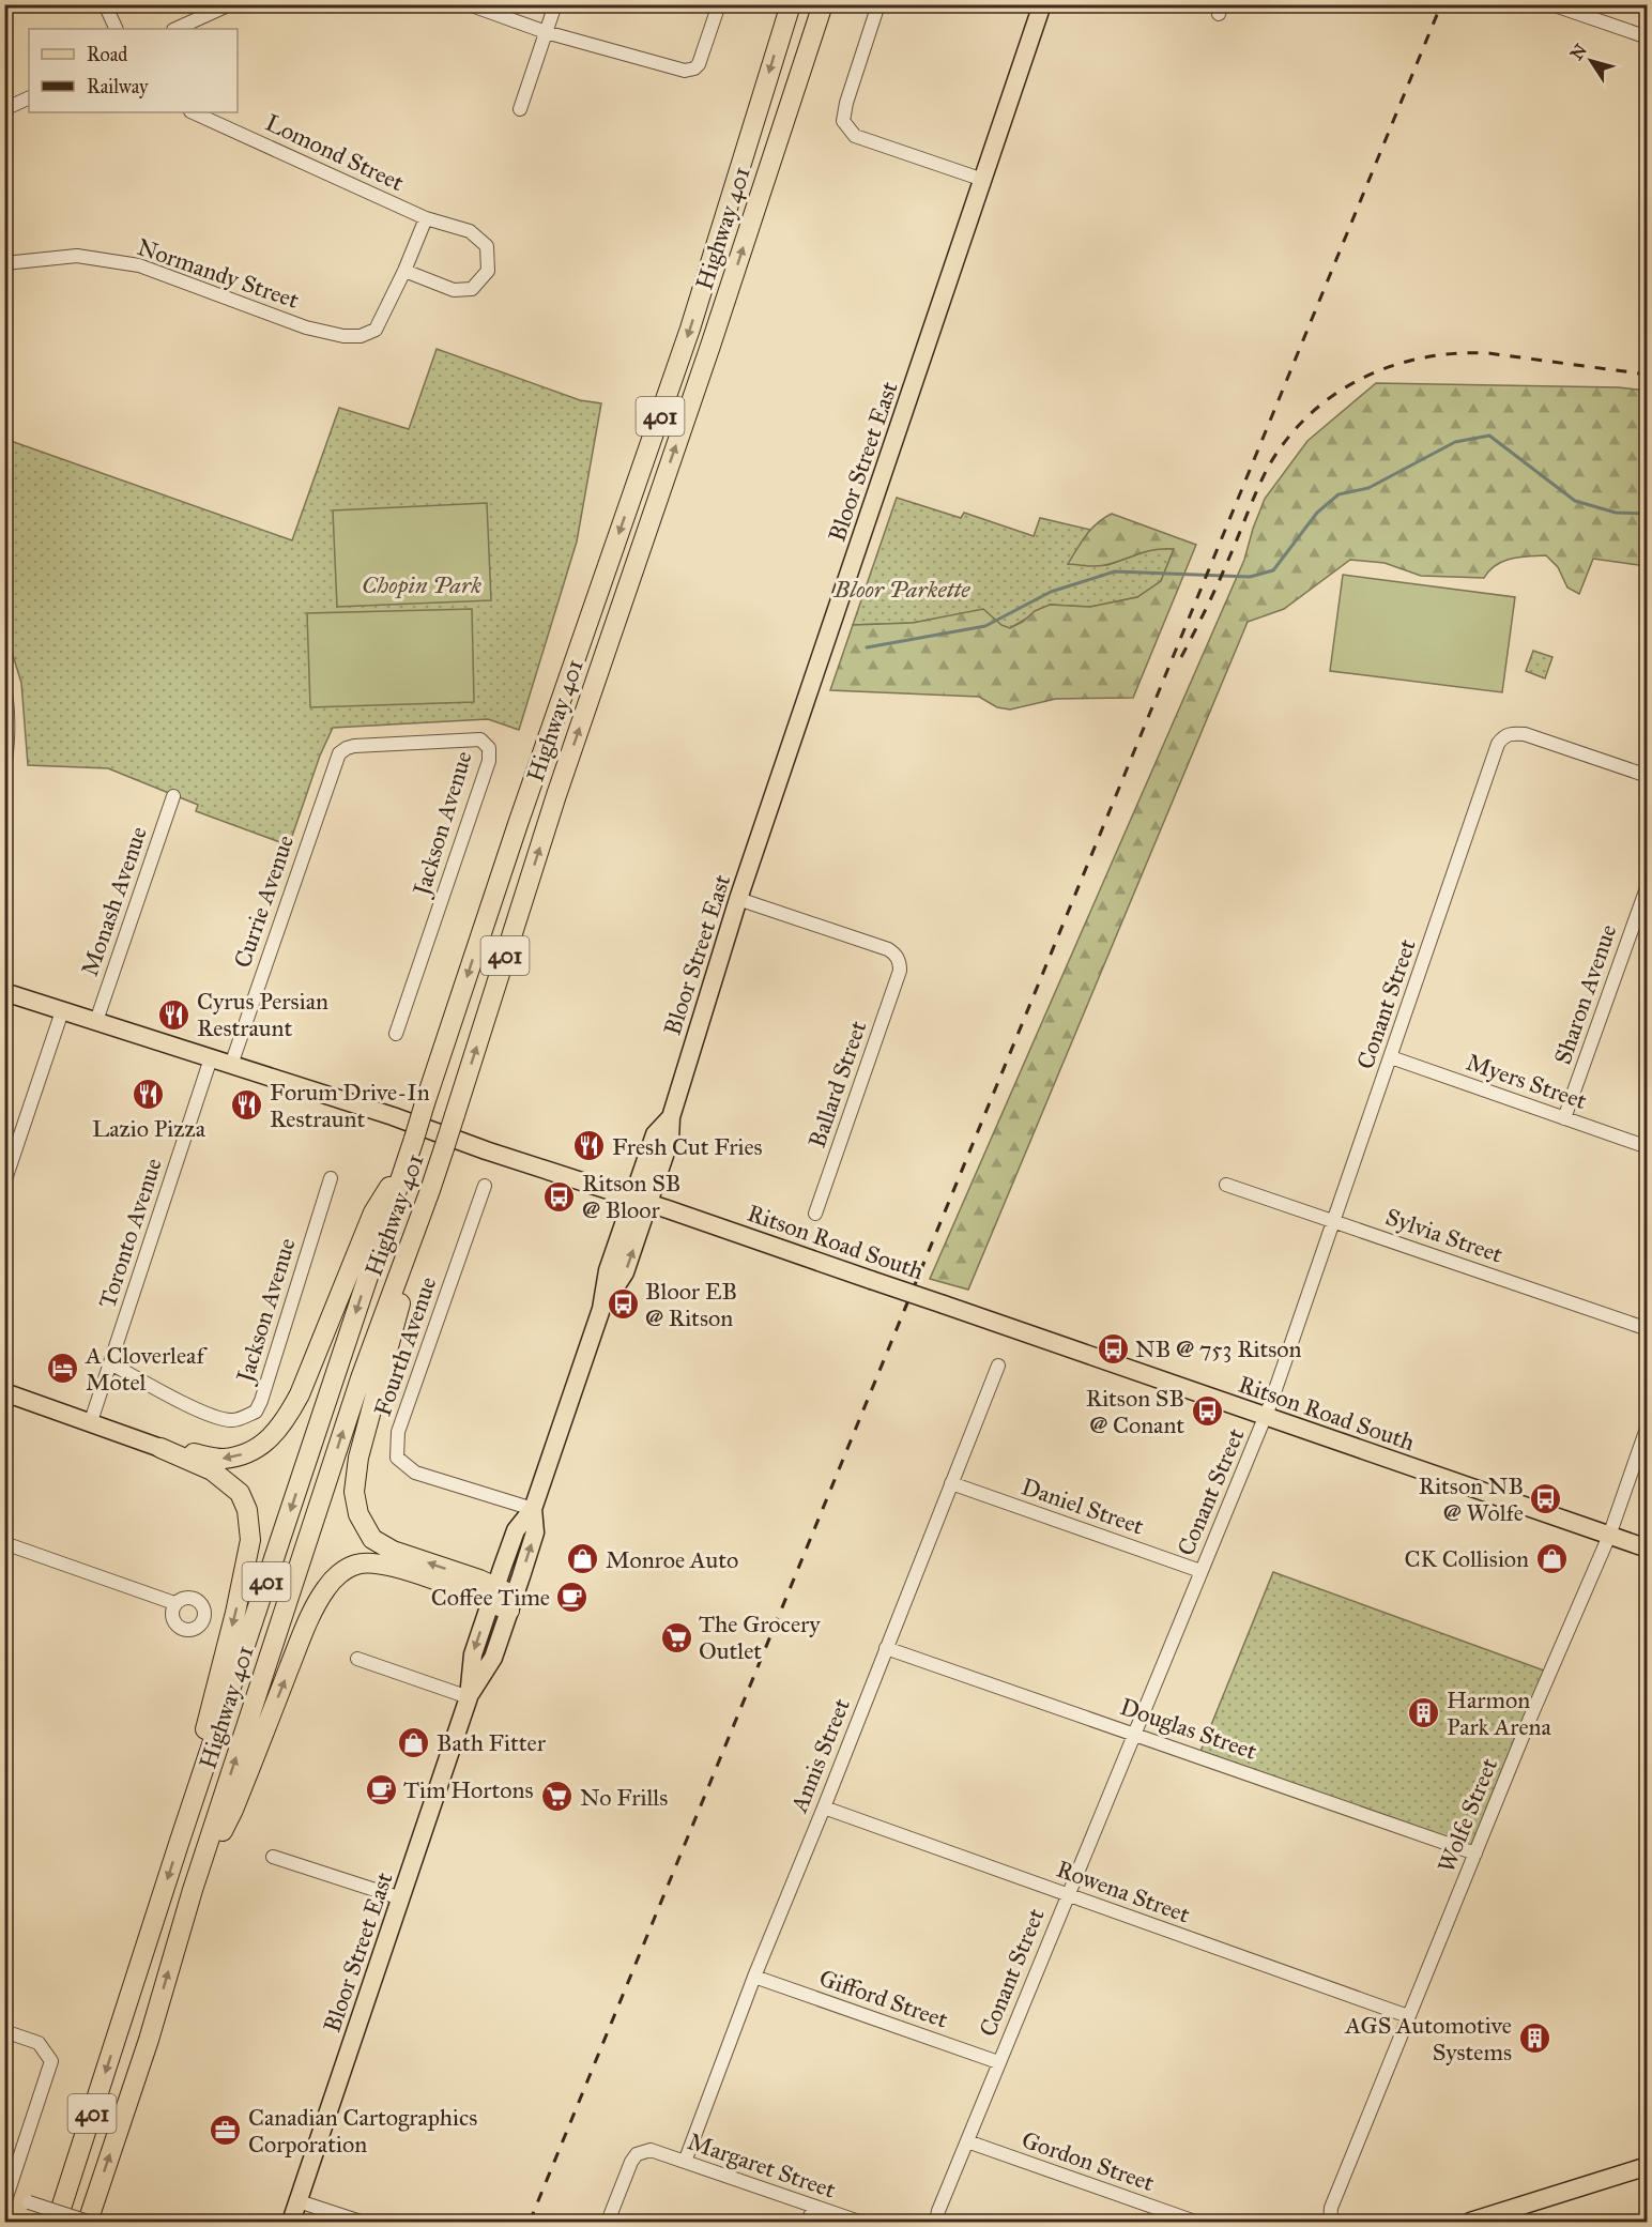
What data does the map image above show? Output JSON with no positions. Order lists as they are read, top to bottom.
{
  "streets": {
    "highway": ["Highway 401", "401"],
    "main road": ["Bloor Street East", "Ritson Road South"],
    "street": [
      "Lomond Street",
      "Normandy Street",
      "Jackson Avenue",
      "Monash Avenue",
      "Currie Avenue",
      "Sharon Avenue",
      "Conant Street",
      "Myers Street",
      "Ballard Street",
      "Toronto Avenue",
      "Sylvia Street",
      "Fourth Avenue",
      "Daniel Street",
      "Douglas Street",
      "Annis Street",
      "Wolfe Street",
      "Rowena Street",
      "Gifford Street",
      "Gordon Street",
      "Margaret Street"
    ]
  },
  "crossings": [
    ["Lomond Street", "Normandy Street"],
    ["Bloor Street East", "Ballard Street"],
    ["Bloor Street East", "Ritson Road South"],
    ["Bloor Street East", "Fourth Avenue"],
    ["Jackson Avenue", "Currie Avenue"],
    ["Jackson Avenue", "Toronto Avenue"],
    ["Monash Avenue", "Ritson Road South"],
    ["Currie Avenue", "Ritson Road South"],
    ["Sharon Avenue", "Myers Street"],
    ["Conant Street", "Myers Street"],
    ["Conant Street", "Sylvia Street"],
    ["Conant Street", "Ritson Road South"],
    ["Conant Street", "Daniel Street"],
    ["Conant Street", "Douglas Street"],
    ["Conant Street", "Rowena Street"],
    ["Conant Street", "Gifford Street"],
    ["Conant Street", "Gordon Street"],
    ["Toronto Avenue", "Ritson Road South"],
    ["Ritson Road South", "Wolfe Street"],
    ["Daniel Street", "Annis Street"],
    ["Douglas Street", "Annis Street"],
    ["Douglas Street", "Wolfe Street"],
    ["Annis Street", "Rowena Street"],
    ["Annis Street", "Gifford Street"],
    ["Annis Street", "Margaret Street"],
    ["Wolfe Street", "Rowena Street"]
  ],
  "parks": ["Chopin Park", "Bloor Parkette"],
  "places": {
    "restaurant": [
      "Cyrus Persian Restraunt",
      "Lazio Pizza",
      "Forum Drive-In Restraunt",
      "Fresh Cut Fries"
    ],
    "bus stop": [
      "Ritson SB @ Bloor",
      "Bloor EB @ Ritson",
      "NB @ 753 Ritson",
      "Ritson SB @ Conant",
      "Ritson NB @ Wolfe"
    ],
    "hotel": ["A Cloverleaf Motel"],
    "shop": ["CK Collision", "Monroe Auto", "Bath Fitter"],
    "cafe": ["Coffee Time", "Tim Hortons"],
    "supermarket": ["The Grocery Outlet", "No Frills"],
    "building": ["Harmon Park Arena", "AGS Automotive Systems"],
    "office": ["Canadian Cartographics Corporation"]
  },
  "legend": ["Road", "Railway"],
  "north": "top left"
}
